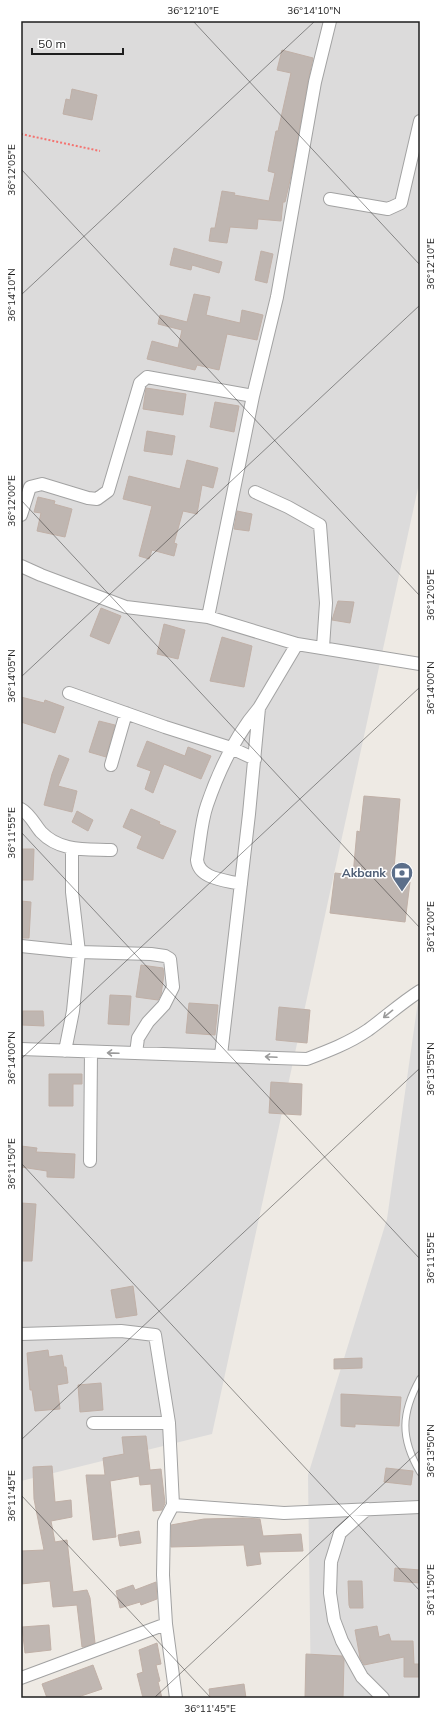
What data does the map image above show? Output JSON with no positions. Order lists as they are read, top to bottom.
{
  "places": {
    "bank": ["Akbank"]
  },
  "scale_bar": "50 m",
  "coordinates": [
    "36°12'10\"E",
    "36°14'10\"N",
    "36°12'05\"E",
    "36°12'00\"E",
    "36°14'05\"N",
    "36°14'00\"N",
    "36°11'55\"E",
    "36°13'55\"N",
    "36°11'50\"E",
    "36°13'50\"N",
    "36°11'45\"E"
  ]
}
